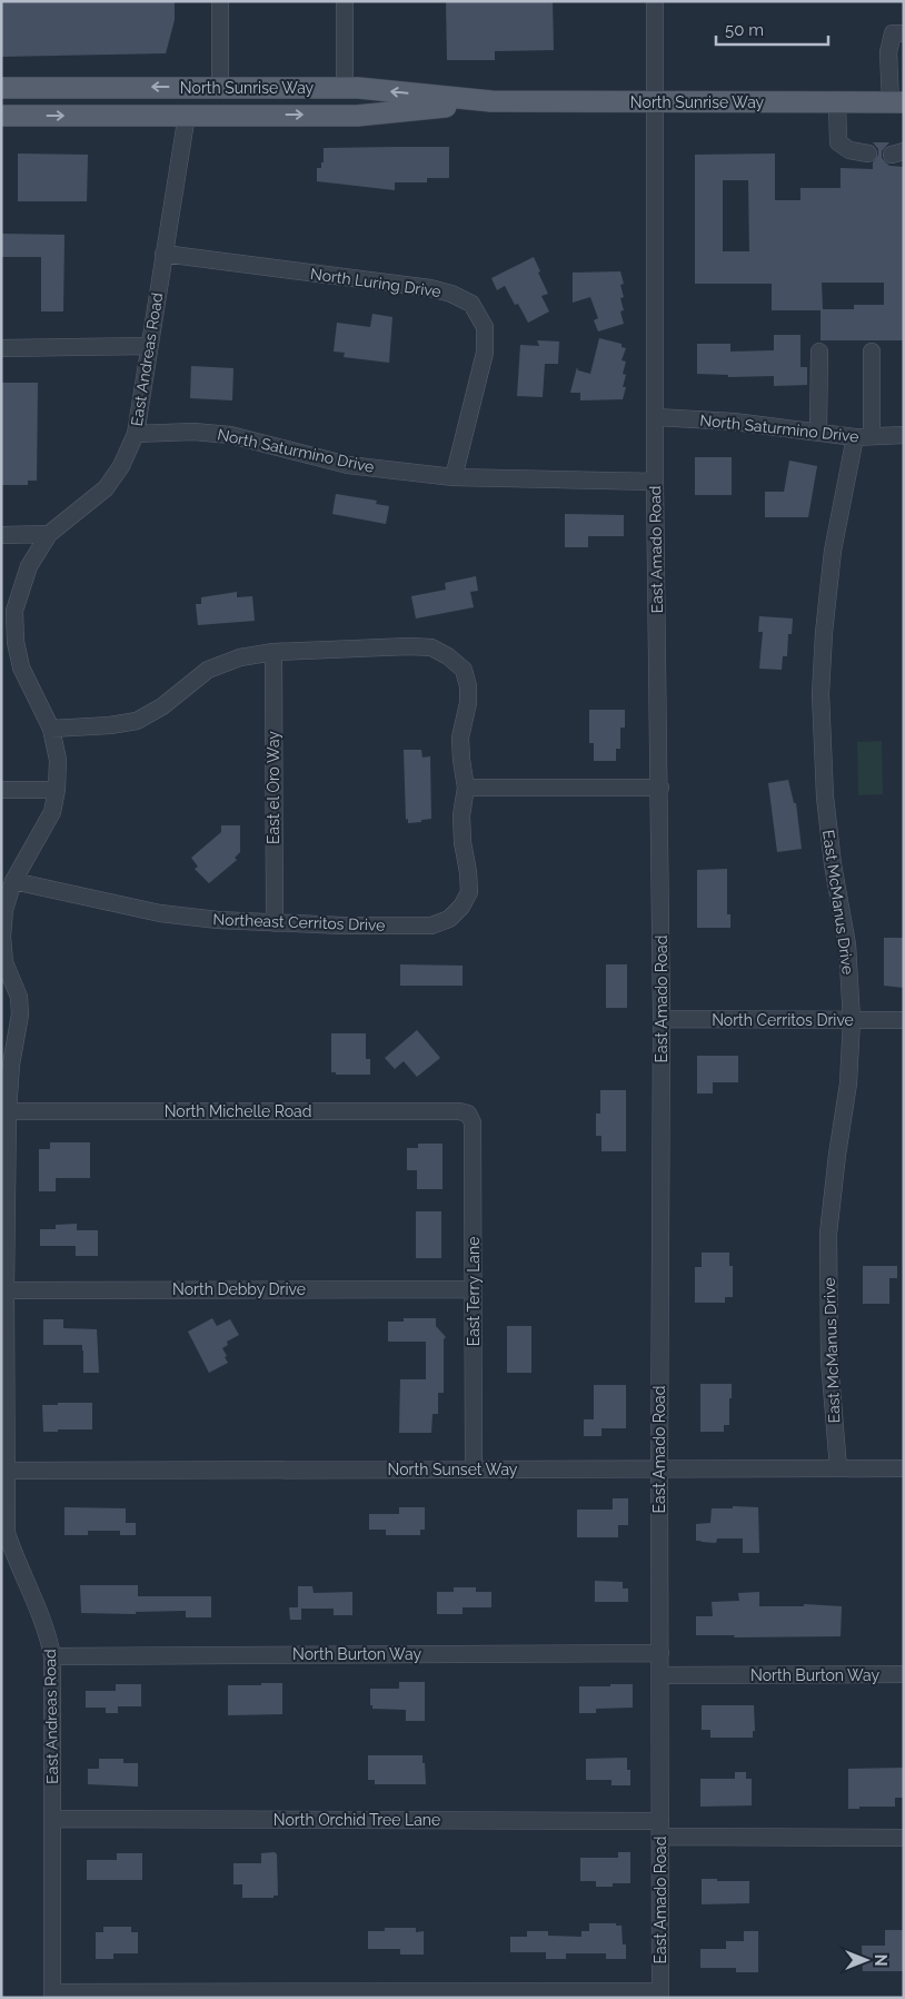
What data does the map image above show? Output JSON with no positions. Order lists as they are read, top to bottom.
{
  "streets": {
    "main road": ["North Sunrise Way"],
    "street": [
      "North Luring Drive",
      "East Andreas Road",
      "North Saturmino Drive",
      "East Amado Road",
      "East el Oro Way",
      "East McManus Drive",
      "Northeast Cerritos Drive",
      "North Cerritos Drive",
      "North Michelle Road",
      "North Debby Drive",
      "East Terry Lane",
      "North Sunset Way",
      "North Burton Way",
      "North Orchid Tree Lane"
    ]
  },
  "crossings": [
    ["North Sunrise Way", "East Andreas Road"],
    ["North Sunrise Way", "East Amado Road"],
    ["North Luring Drive", "East Andreas Road"],
    ["North Luring Drive", "North Saturmino Drive"],
    ["East Andreas Road", "North Saturmino Drive"],
    ["East Andreas Road", "Northeast Cerritos Drive"],
    ["East Andreas Road", "North Michelle Road"],
    ["East Andreas Road", "North Debby Drive"],
    ["East Andreas Road", "North Sunset Way"],
    ["East Andreas Road", "North Burton Way"],
    ["East Andreas Road", "North Orchid Tree Lane"],
    ["North Saturmino Drive", "East Amado Road"],
    ["North Saturmino Drive", "East McManus Drive"],
    ["East Amado Road", "North Cerritos Drive"],
    ["East Amado Road", "North Sunset Way"],
    ["East Amado Road", "North Burton Way"],
    ["East Amado Road", "North Orchid Tree Lane"],
    ["East el Oro Way", "Northeast Cerritos Drive"],
    ["East McManus Drive", "North Cerritos Drive"],
    ["East McManus Drive", "North Sunset Way"],
    ["North Michelle Road", "East Terry Lane"],
    ["North Debby Drive", "East Terry Lane"],
    ["East Terry Lane", "North Sunset Way"]
  ],
  "scale_bar": "50 m",
  "north": "right"
}
